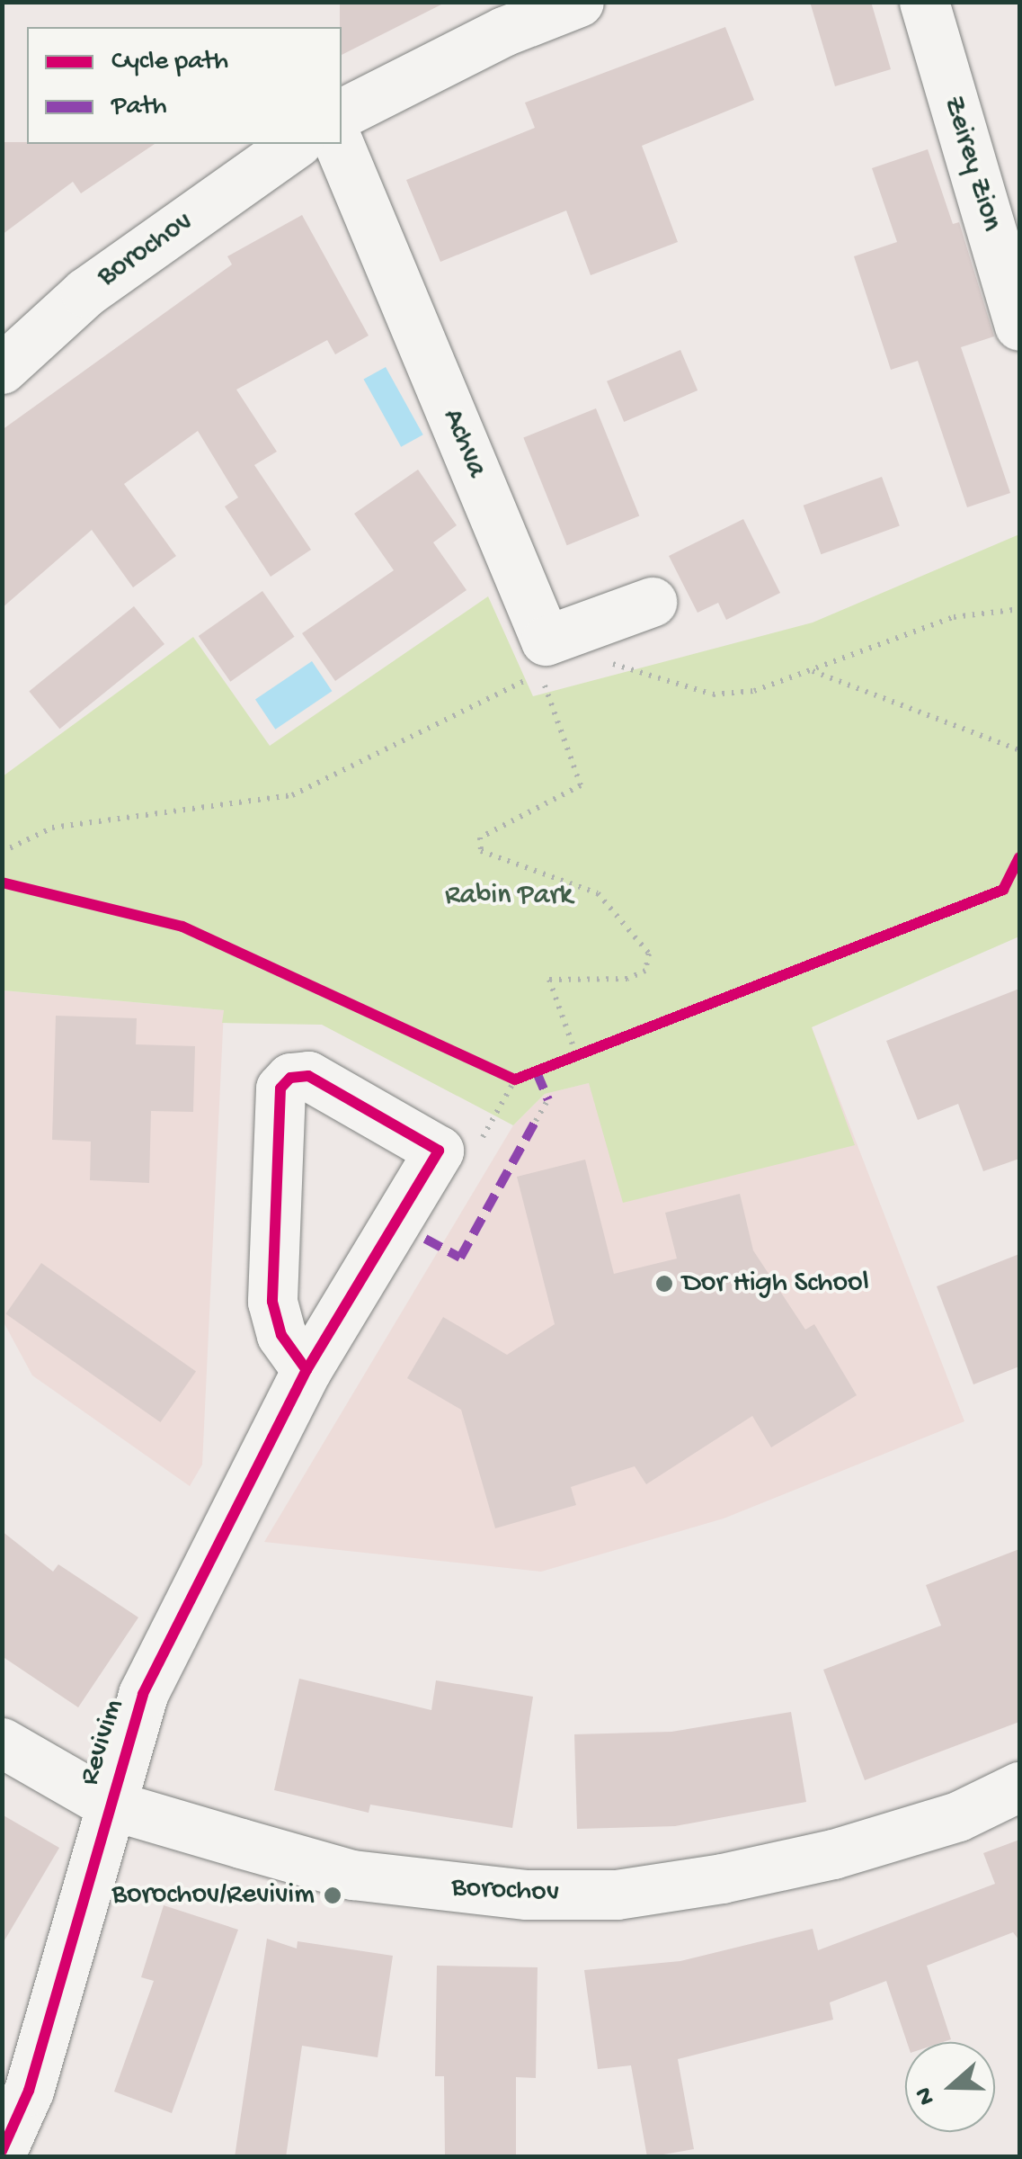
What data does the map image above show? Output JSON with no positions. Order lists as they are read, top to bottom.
{
  "streets": {
    "street": [
      "Zeirey Zion",
      "Borochov",
      "Achva",
      "Revivim"
    ]
  },
  "crossings": [
    ["Borochov", "Revivim"]
  ],
  "parks": ["Rabin Park"],
  "places": ["Dor High School", "Borochov/Revivim"],
  "legend": ["Cycle path", "Path"],
  "north": "left"
}
